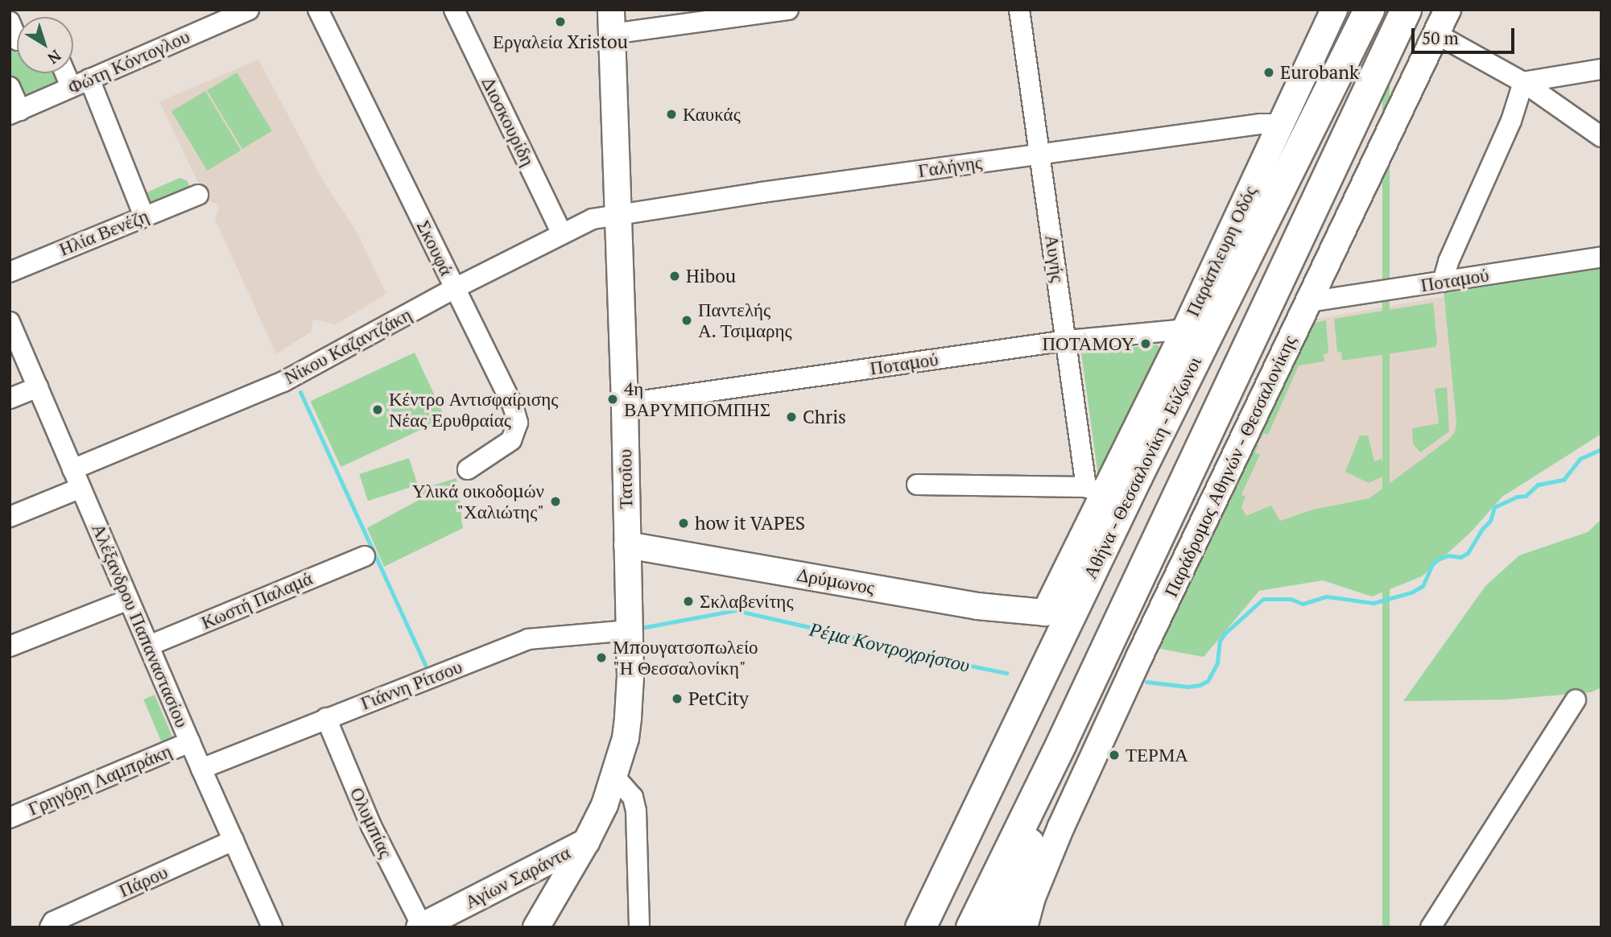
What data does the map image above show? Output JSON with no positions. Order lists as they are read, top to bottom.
{
  "streets": {
    "highway": ["Αθήνα - Θεσσαλονίκη - Εύζωνοι"],
    "main road": [
      "Παράπλευρη Οδός",
      "Παράδρομος Αθηνών - Θεσσαλονίκης",
      "Τατοΐου",
      "Δρύμωνος",
      "Αγίων Σαράντα"
    ],
    "street": [
      "Φώτη Κόντογλου",
      "Διοσκουρίδη",
      "Γαλήνης",
      "Ηλία Βενέζη",
      "Σκουφά",
      "Αυγής",
      "Ποταμού",
      "Νίκου Καζαντζάκη",
      "Κωστή Παλαμά",
      "Αλέξανδρου Παπαναστασίου",
      "Γιάννη Ρίτσου",
      "Γρηγόρη Λαμπράκη",
      "Ολυμπίας",
      "Πάρου"
    ]
  },
  "crossings": [
    ["Διοσκουρίδη", "Νίκου Καζαντζάκη"],
    ["Γαλήνης", "Παράπλευρη Οδός"],
    ["Γαλήνης", "Αυγής"],
    ["Γαλήνης", "Νίκου Καζαντζάκη"],
    ["Γαλήνης", "Τατοΐου"],
    ["Σκουφά", "Νίκου Καζαντζάκη"],
    ["Παράπλευρη Οδός", "Αυγής"],
    ["Παράπλευρη Οδός", "Ποταμού"],
    ["Παράπλευρη Οδός", "Δρύμωνος"],
    ["Αυγής", "Ποταμού"],
    ["Ποταμού", "Παράδρομος Αθηνών - Θεσσαλονίκης"],
    ["Ποταμού", "Τατοΐου"],
    ["Νίκου Καζαντζάκη", "Τατοΐου"],
    ["Νίκου Καζαντζάκη", "Αλέξανδρου Παπαναστασίου"],
    ["Τατοΐου", "Δρύμωνος"],
    ["Τατοΐου", "Γιάννη Ρίτσου"],
    ["Τατοΐου", "Αγίων Σαράντα"],
    ["Κωστή Παλαμά", "Αλέξανδρου Παπαναστασίου"],
    ["Αλέξανδρου Παπαναστασίου", "Γιάννη Ρίτσου"],
    ["Αλέξανδρου Παπαναστασίου", "Γρηγόρη Λαμπράκη"],
    ["Αλέξανδρου Παπαναστασίου", "Πάρου"],
    ["Γιάννη Ρίτσου", "Ολυμπίας"],
    ["Ολυμπίας", "Αγίων Σαράντα"]
  ],
  "water": ["Ρέμα Κοντροχρήστου"],
  "places": [
    "Εργαλεία Xristou",
    "Eurobank",
    "Καυκάς",
    "Hibou",
    "Παντελής Α. Τσιμαρης",
    "ΠΟΤΑΜΟΥ",
    "4η ΒΑΡΥΜΠΟΜΠΗΣ",
    "Κέντρο Αντισφαίρισης Νέας Ερυθραίας",
    "Chris",
    "Υλικά οικοδομών \"Χαλιώτης\"",
    "how it VAPES",
    "Σκλαβενίτης",
    "Μπουγατσοπωλείο \"Η Θεσσαλονίκη\"",
    "PetCity",
    "ΤΕΡΜΑ"
  ],
  "scale_bar": "50 m",
  "north": "bottom right"
}
